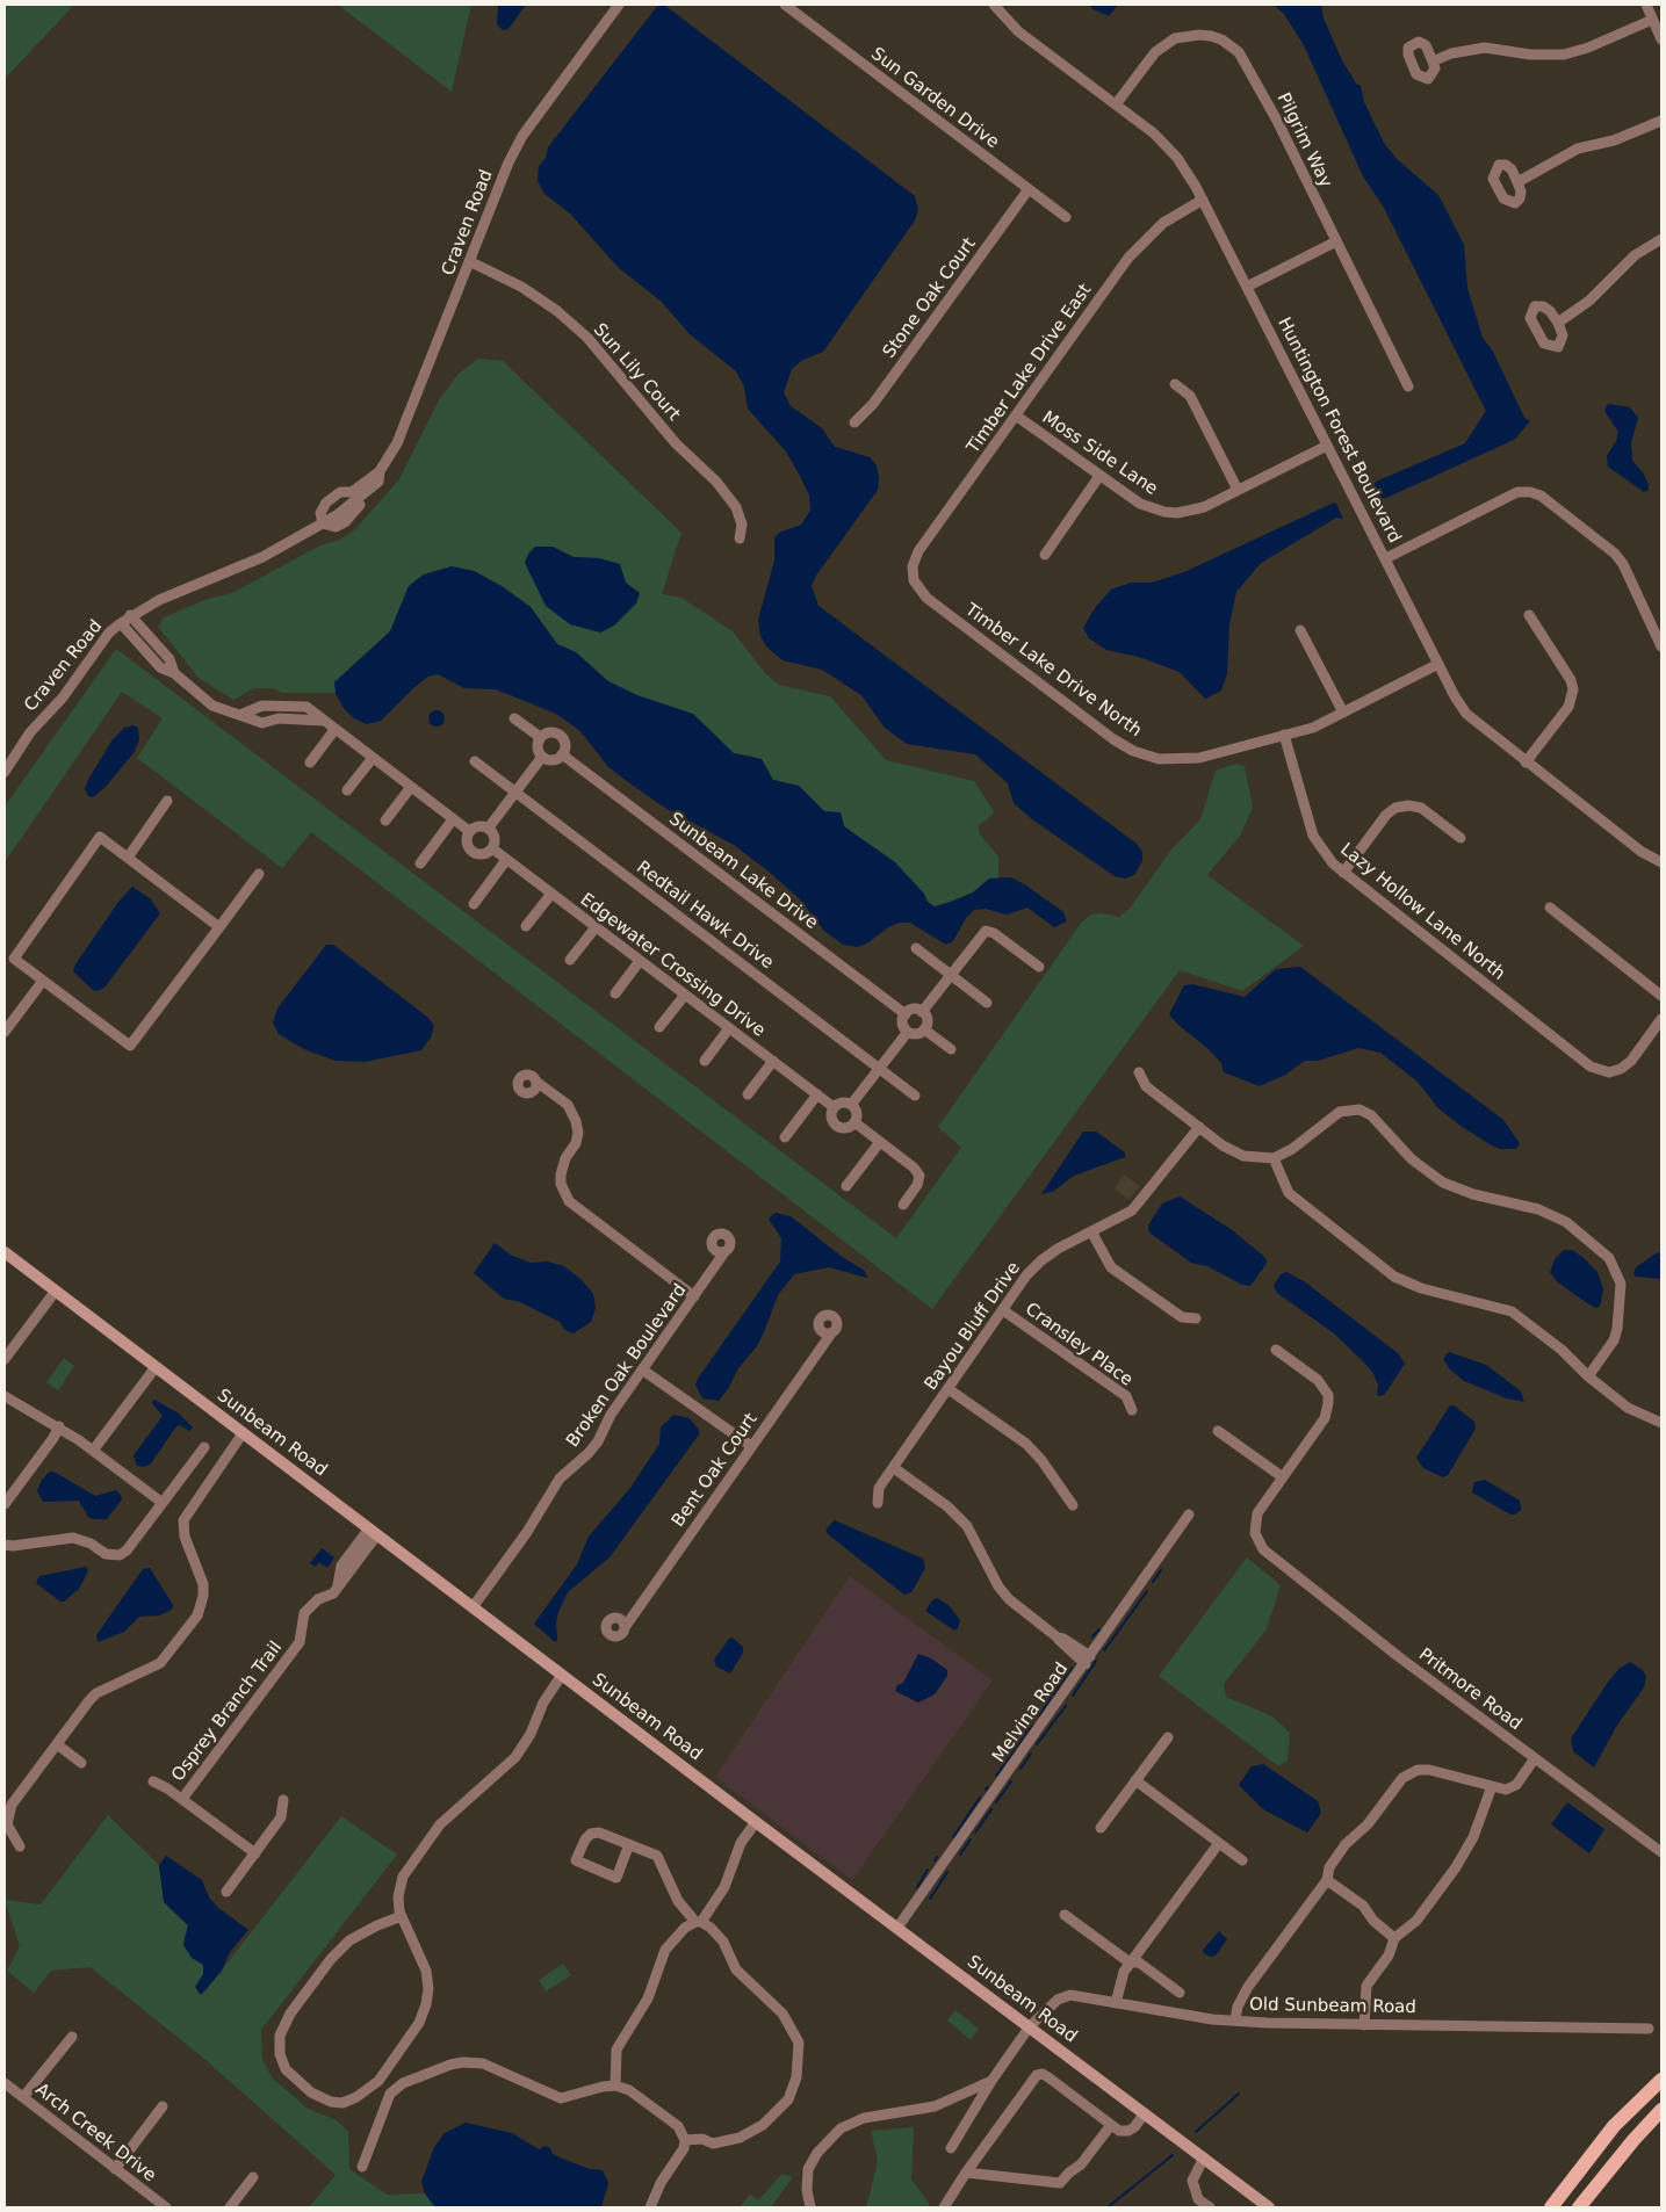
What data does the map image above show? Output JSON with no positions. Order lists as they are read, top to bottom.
{
  "streets": {
    "street": [
      "Sun Garden Drive",
      "Pilgrim Way",
      "Craven Road",
      "Stone Oak Court",
      "Timber Lake Drive East",
      "Sun Lily Court",
      "Huntington Forest Boulevard",
      "Moss Side Lane",
      "Timber Lake Drive North",
      "Sunbeam Lake Drive",
      "Lazy Hollow Lane North",
      "Redtail Hawk Drive",
      "Edgewater Crossing Drive",
      "Bayou Bluff Drive",
      "Cransley Place",
      "Broken Oak Boulevard",
      "Sunbeam Road",
      "Bent Oak Court",
      "Pritmore Road",
      "Osprey Branch Trail",
      "Melvina Road",
      "Old Sunbeam Road",
      "Arch Creek Drive"
    ]
  },
  "crossings": [
    ["Sun Garden Drive", "Stone Oak Court"],
    ["Pilgrim Way", "Huntington Forest Boulevard"],
    ["Craven Road", "Sun Lily Court"],
    ["Timber Lake Drive East", "Huntington Forest Boulevard"],
    ["Timber Lake Drive East", "Moss Side Lane"],
    ["Timber Lake Drive East", "Timber Lake Drive North"],
    ["Huntington Forest Boulevard", "Moss Side Lane"],
    ["Huntington Forest Boulevard", "Timber Lake Drive North"],
    ["Timber Lake Drive North", "Lazy Hollow Lane North"],
    ["Bayou Bluff Drive", "Cransley Place"],
    ["Broken Oak Boulevard", "Sunbeam Road"],
    ["Sunbeam Road", "Osprey Branch Trail"],
    ["Sunbeam Road", "Melvina Road"],
    ["Sunbeam Road", "Old Sunbeam Road"]
  ]
}
